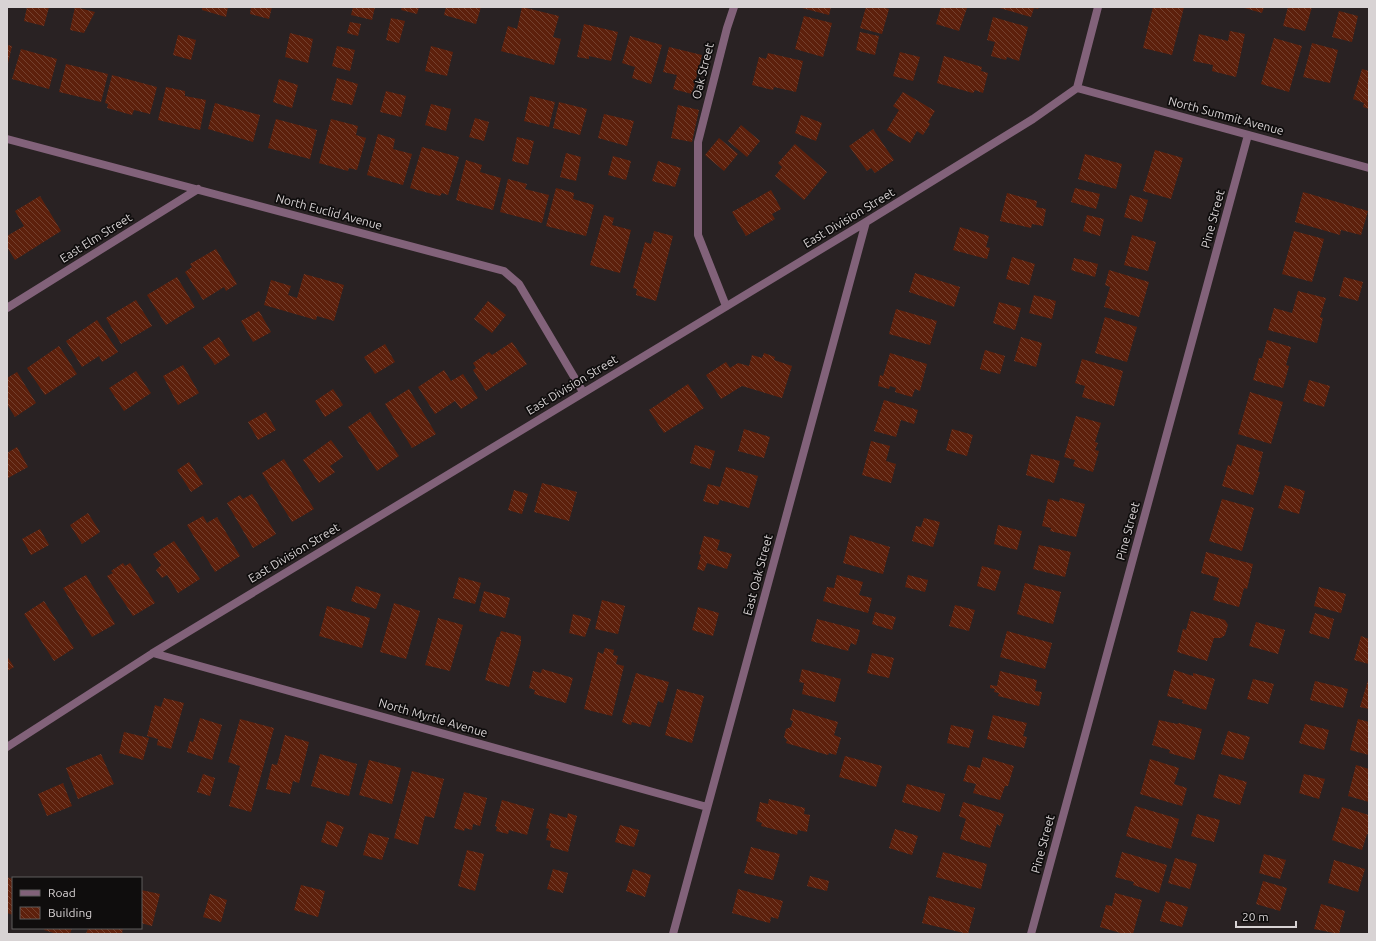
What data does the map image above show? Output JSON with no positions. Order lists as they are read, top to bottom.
{
  "streets": {
    "street": [
      "Oak Street",
      "North Summit Avenue",
      "North Euclid Avenue",
      "East Division Street",
      "Pine Street",
      "East Elm Street",
      "East Oak Street",
      "North Myrtle Avenue"
    ]
  },
  "crossings": [
    ["Oak Street", "East Division Street"],
    ["North Summit Avenue", "East Division Street"],
    ["North Summit Avenue", "Pine Street"],
    ["North Euclid Avenue", "East Division Street"],
    ["North Euclid Avenue", "East Elm Street"],
    ["East Division Street", "East Oak Street"],
    ["East Division Street", "North Myrtle Avenue"],
    ["East Oak Street", "North Myrtle Avenue"]
  ],
  "legend": ["Road", "Building"],
  "scale_bar": "20 m"
}
